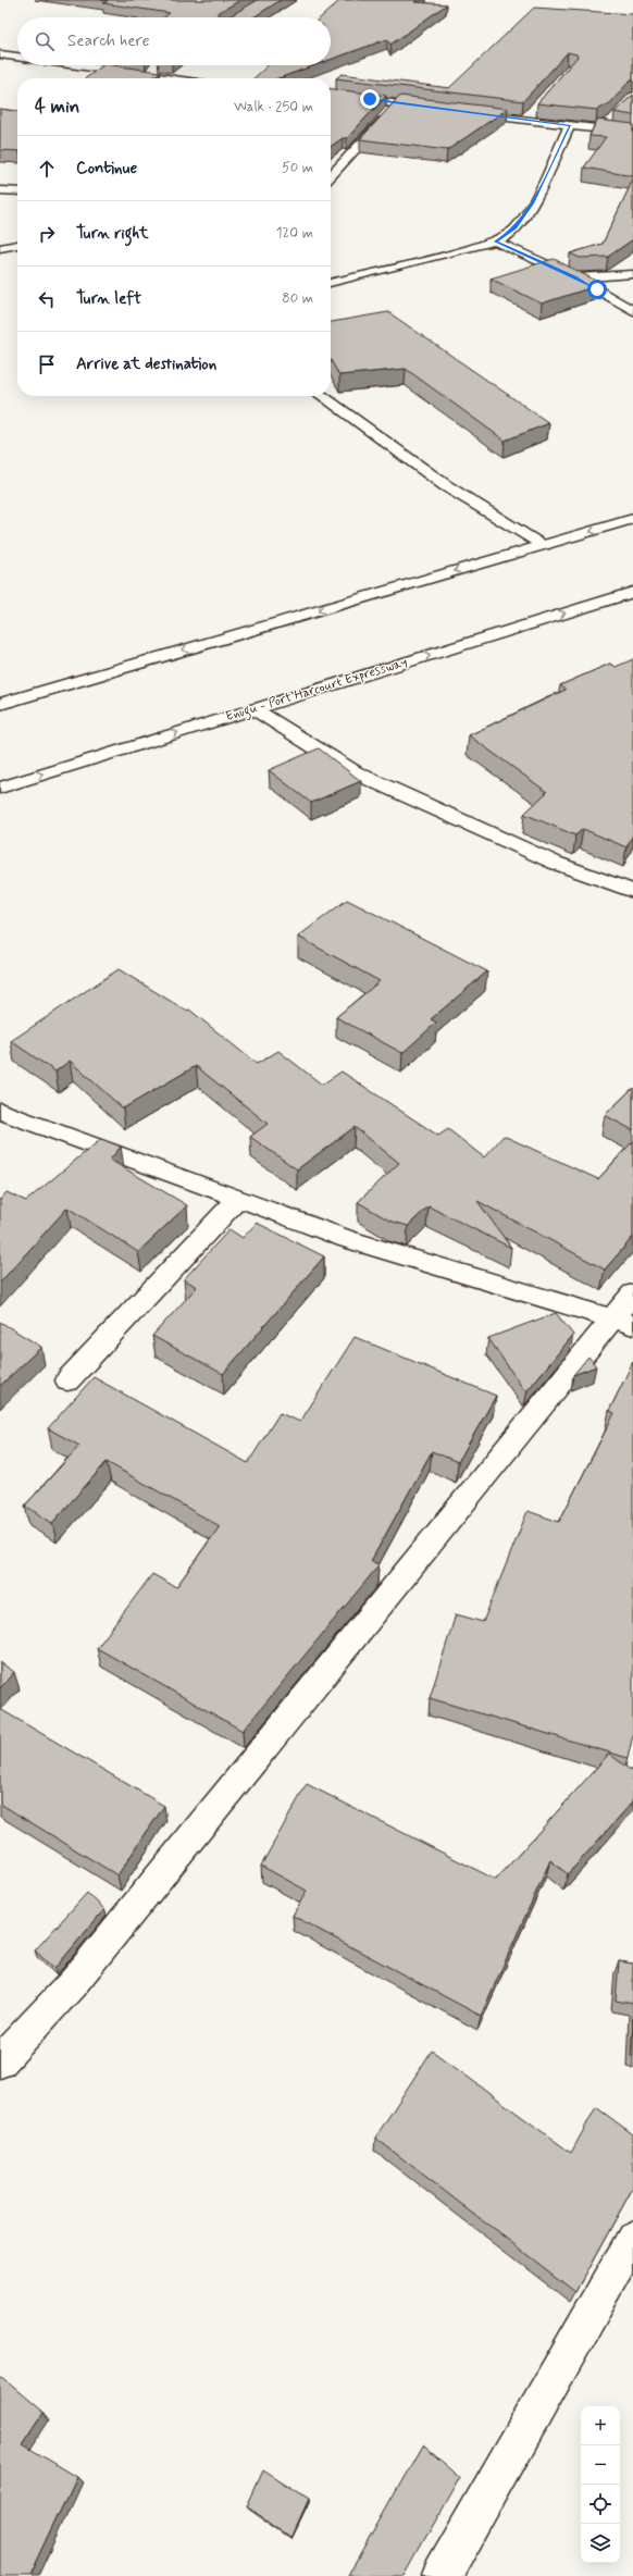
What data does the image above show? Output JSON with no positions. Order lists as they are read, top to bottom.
{
  "streets": {
    "main road": ["Enugu - Port Harcourt Expressway"]
  },
  "page": {
    "search": "Search here",
    "heading": ["4 min", "Walk · 250 m"],
    "list": [
      ["Continue", "50 m"],
      ["Turn right", "120 m"],
      ["Turn left", "80 m"],
      "Arrive at destination"
    ],
    "map_buttons": ["+", "−"]
  }
}
